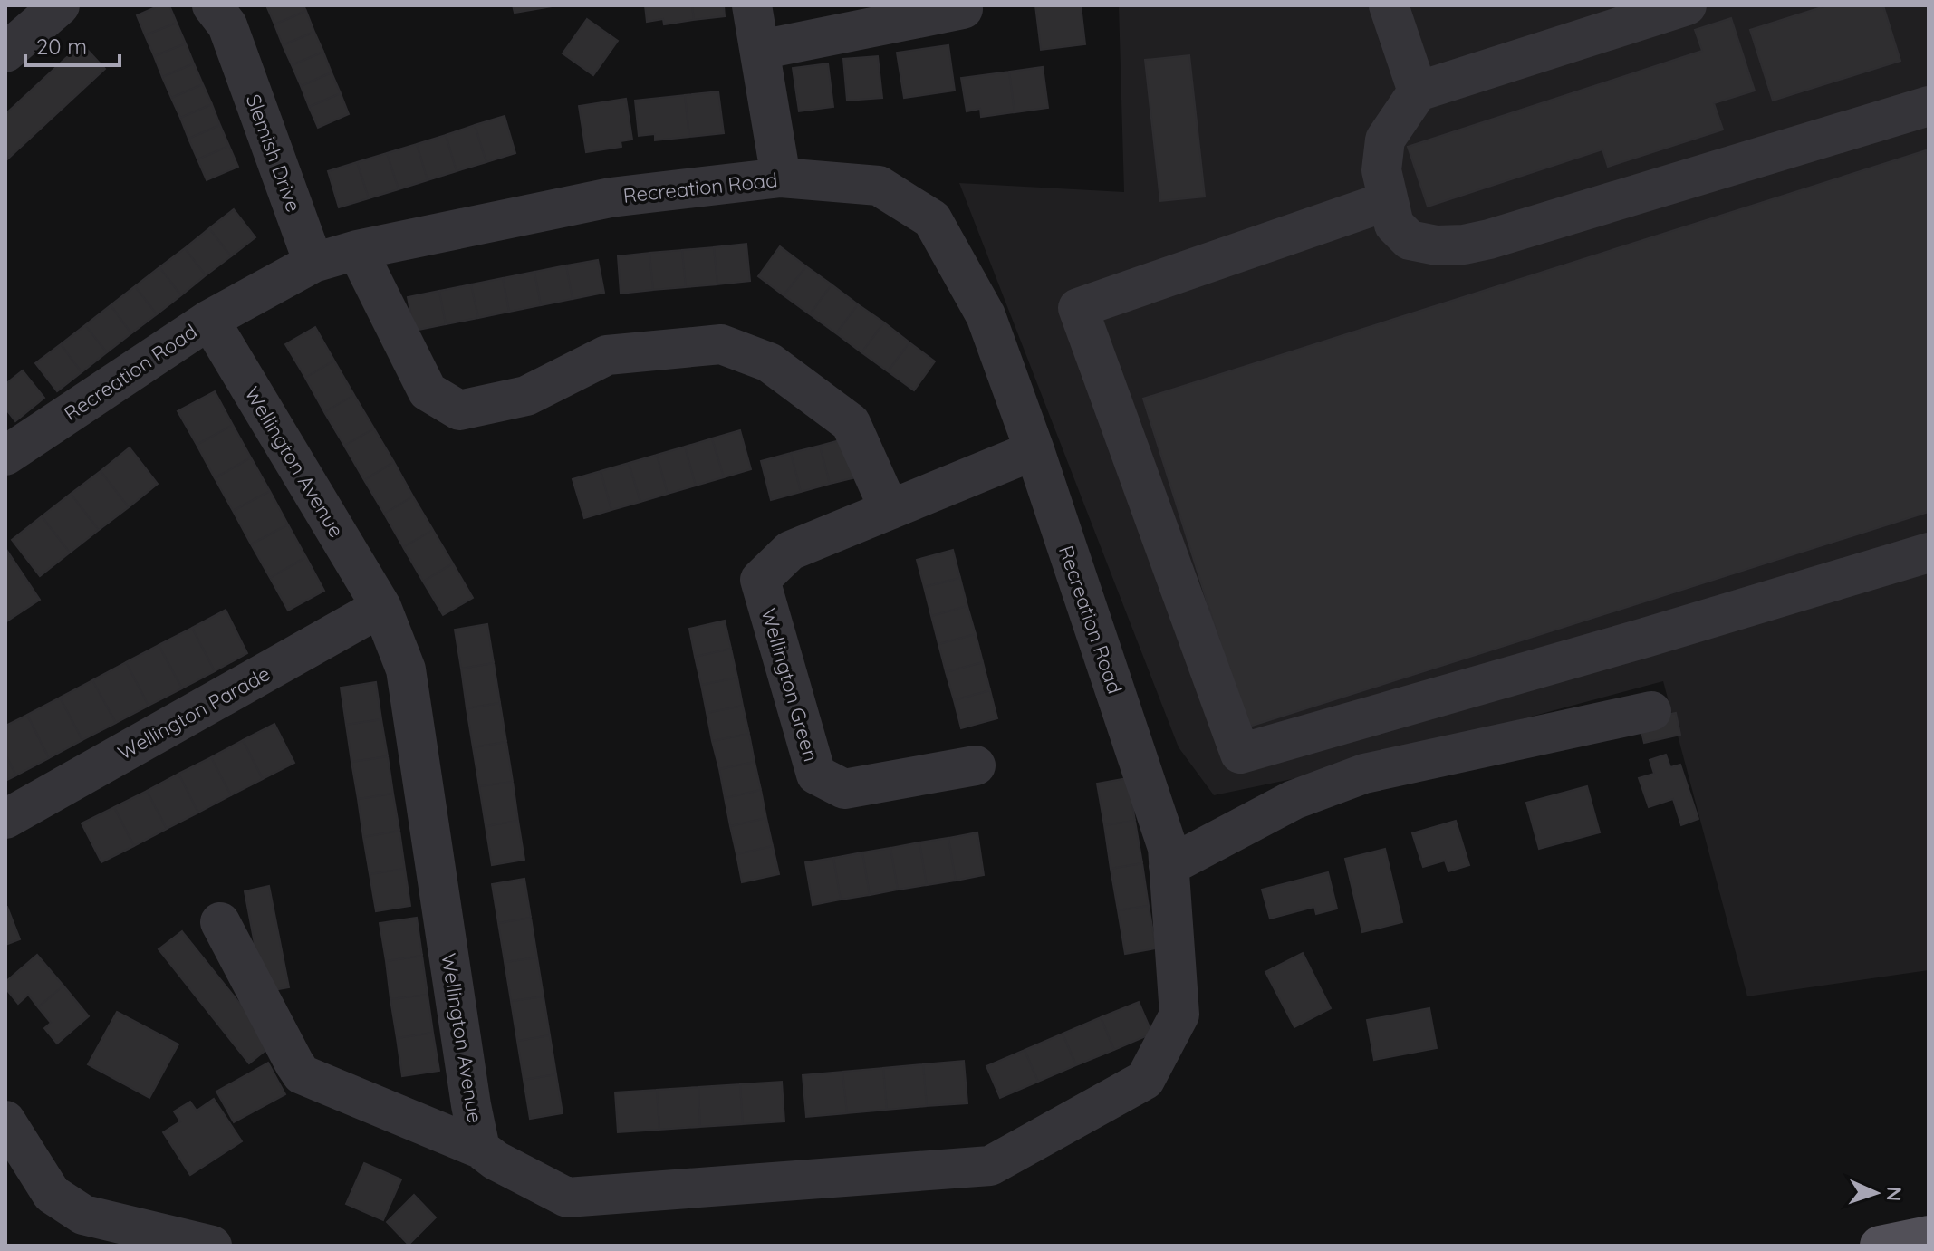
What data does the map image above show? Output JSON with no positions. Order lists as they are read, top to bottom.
{
  "streets": {
    "street": [
      "Slemish Drive",
      "Recreation Road",
      "Wellington Avenue",
      "Wellington Green",
      "Wellington Parade"
    ]
  },
  "crossings": [
    ["Slemish Drive", "Recreation Road"],
    ["Recreation Road", "Wellington Avenue"],
    ["Recreation Road", "Wellington Green"],
    ["Wellington Avenue", "Wellington Parade"]
  ],
  "scale_bar": "20 m",
  "north": "right"
}
